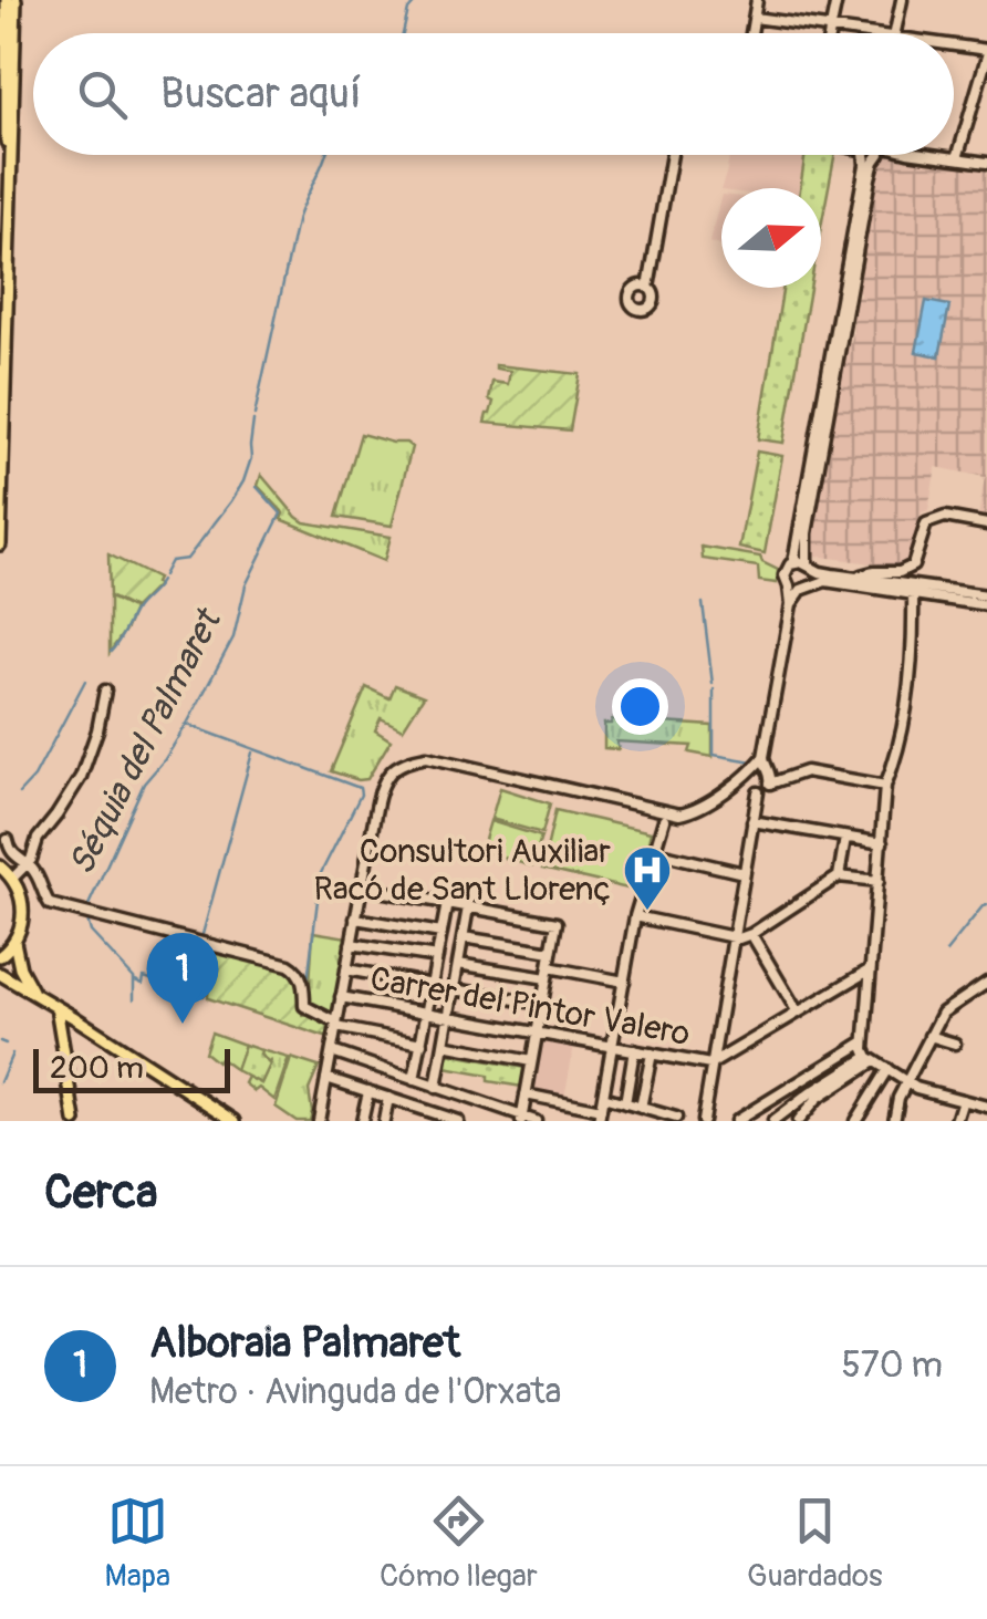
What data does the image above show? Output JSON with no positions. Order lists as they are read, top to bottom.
{
  "streets": {
    "street": ["Carrer del Pintor Valero"]
  },
  "water": ["Séquia del Palmaret"],
  "places": {
    "hospital": ["Consultori Auxiliar Racó de Sant Llorenç"]
  },
  "scale_bar": "200 m",
  "north": "right",
  "page": {
    "search": "Buscar aquí",
    "pins": "1",
    "scale": "200 m",
    "heading": "Cerca",
    "list": [
      {
        "mark": "1",
        "name": "Alboraia Palmaret",
        "note": "Metro · Avinguda de l'Orxata",
        "value": "570 m"
      }
    ],
    "nav": ["Mapa", "Cómo llegar", "Guardados"]
  }
}
